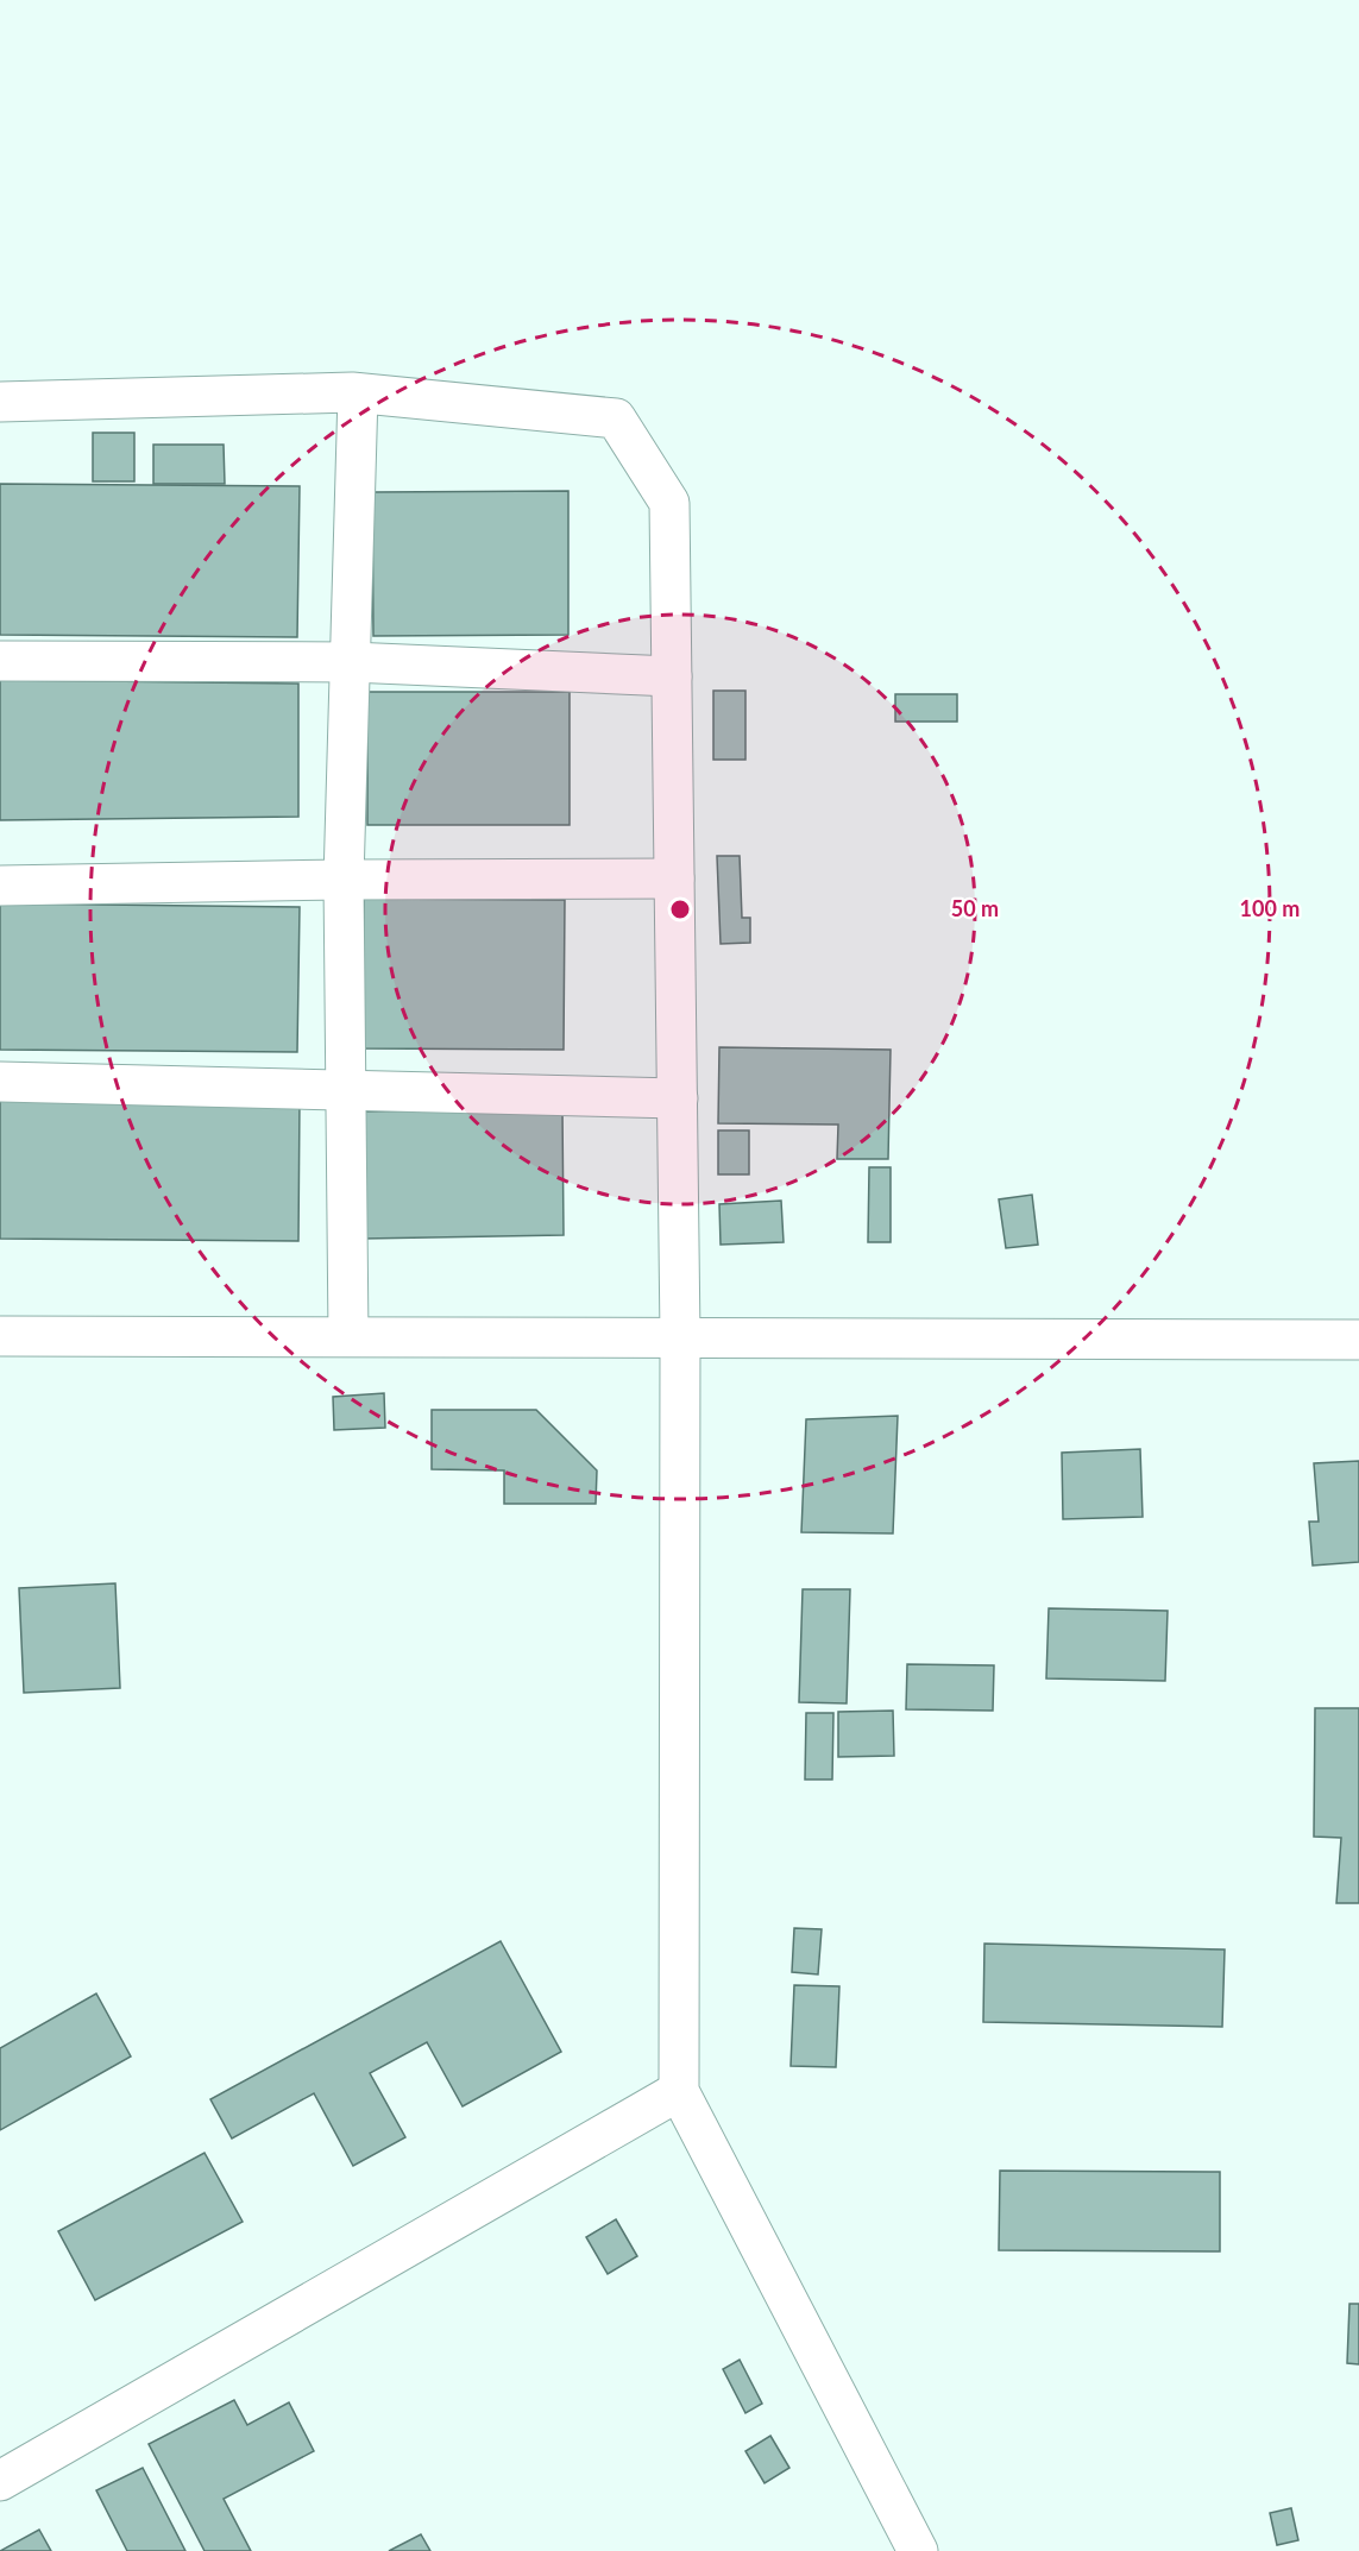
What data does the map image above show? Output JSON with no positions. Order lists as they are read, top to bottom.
{
  "rings": ["50 m", "100 m"]
}
